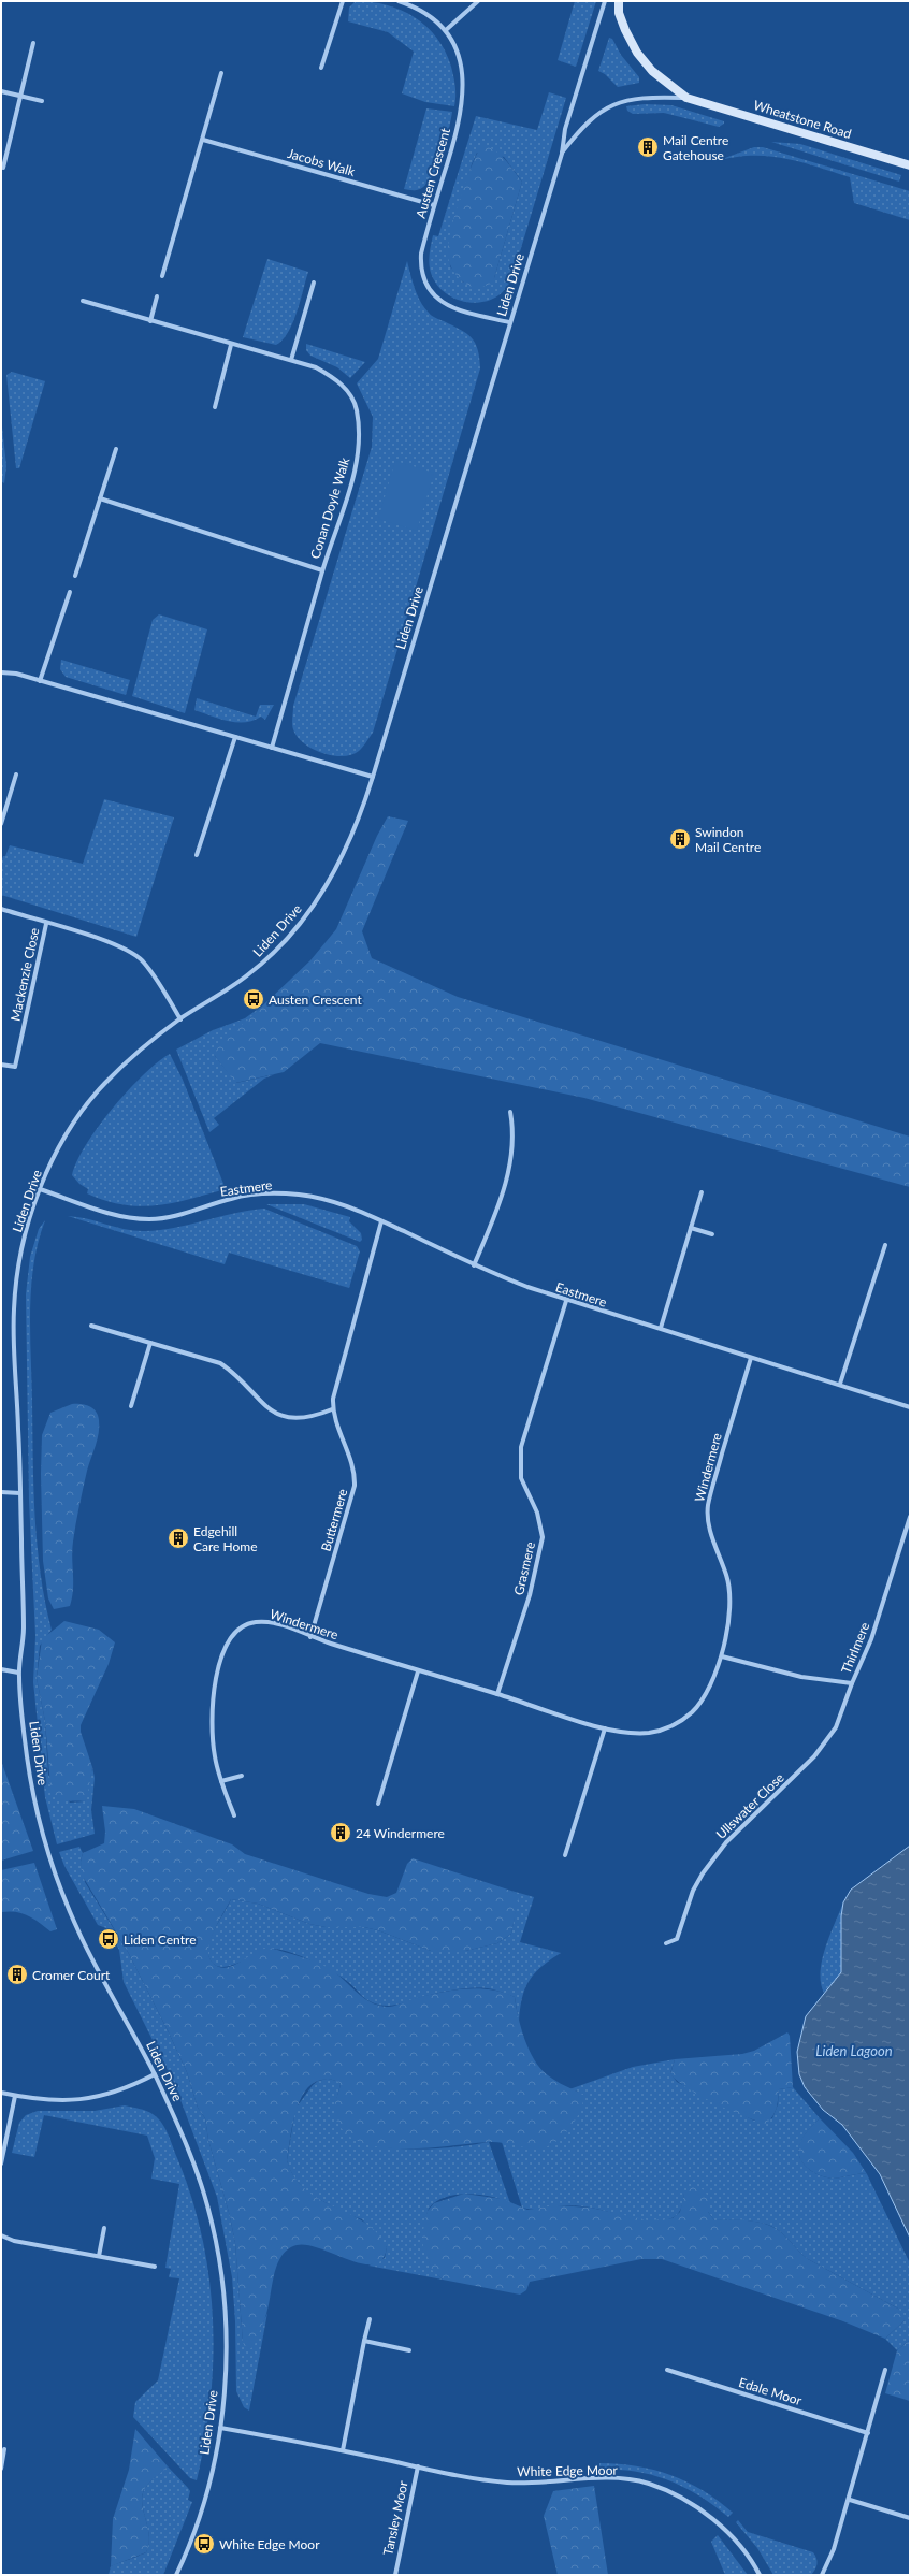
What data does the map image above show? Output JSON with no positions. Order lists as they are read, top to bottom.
{
  "streets": {
    "main road": ["Wheatstone Road"],
    "street": [
      "Jacobs Walk",
      "Austen Crescent",
      "Liden Drive",
      "Conan Doyle Walk",
      "Mackenzie Close",
      "Eastmere",
      "Windermere",
      "Buttermere",
      "Grasmere",
      "Thirlmere",
      "Ullswater Close",
      "Edale Moor",
      "White Edge Moor",
      "Tansley Moor"
    ]
  },
  "crossings": [
    ["Wheatstone Road", "Liden Drive"],
    ["Jacobs Walk", "Austen Crescent"],
    ["Austen Crescent", "Liden Drive"],
    ["Liden Drive", "Eastmere"],
    ["Liden Drive", "White Edge Moor"],
    ["Eastmere", "Windermere"],
    ["Eastmere", "Buttermere"],
    ["Eastmere", "Grasmere"],
    ["Windermere", "Buttermere"],
    ["Windermere", "Grasmere"],
    ["Windermere", "Thirlmere"],
    ["Thirlmere", "Ullswater Close"],
    ["White Edge Moor", "Tansley Moor"]
  ],
  "water": ["Liden Lagoon"],
  "places": {
    "building": [
      "Mail Centre Gatehouse",
      "Swindon Mail Centre",
      "Edgehill Care Home",
      "24 Windermere",
      "Cromer Court"
    ],
    "bus stop": ["Austen Crescent", "Liden Centre", "White Edge Moor"]
  }
}
